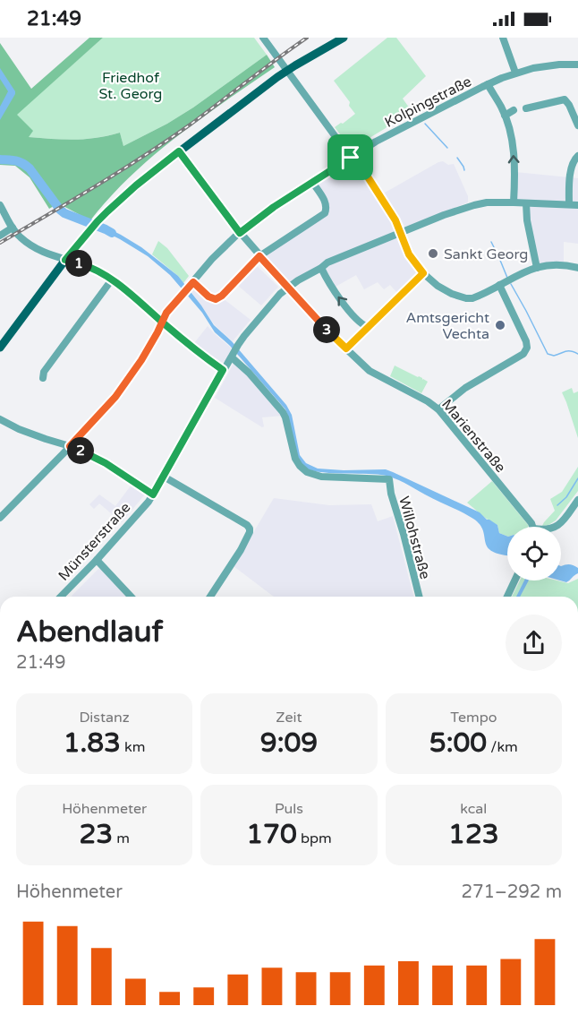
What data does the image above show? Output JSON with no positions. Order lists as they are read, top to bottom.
{
  "streets": {
    "street": [
      "Kolpingstraße",
      "Marienstraße",
      "Willohstraße",
      "Münsterstraße"
    ]
  },
  "crossings": [
    ["Kolpingstraße", "Marienstraße"],
    ["Marienstraße", "Münsterstraße"],
    ["Willohstraße", "Münsterstraße"]
  ],
  "parks": ["Friedhof St. Georg"],
  "places": ["Sankt Georg", "Amtsgericht Vechta"],
  "page": {
    "status": "21:49",
    "pins": ["1", "3", "2"],
    "heading": ["Abendlauf", "21:49"],
    "stats": [
      ["Distanz", "1.83 km"],
      ["Zeit", "9:09"],
      ["Tempo", "5:00 /km"],
      ["Höhenmeter", "23 m"],
      ["Puls", "170 bpm"],
      ["kcal", "123"]
    ],
    "chart": ["Höhenmeter", "271–292 m"]
  }
}
